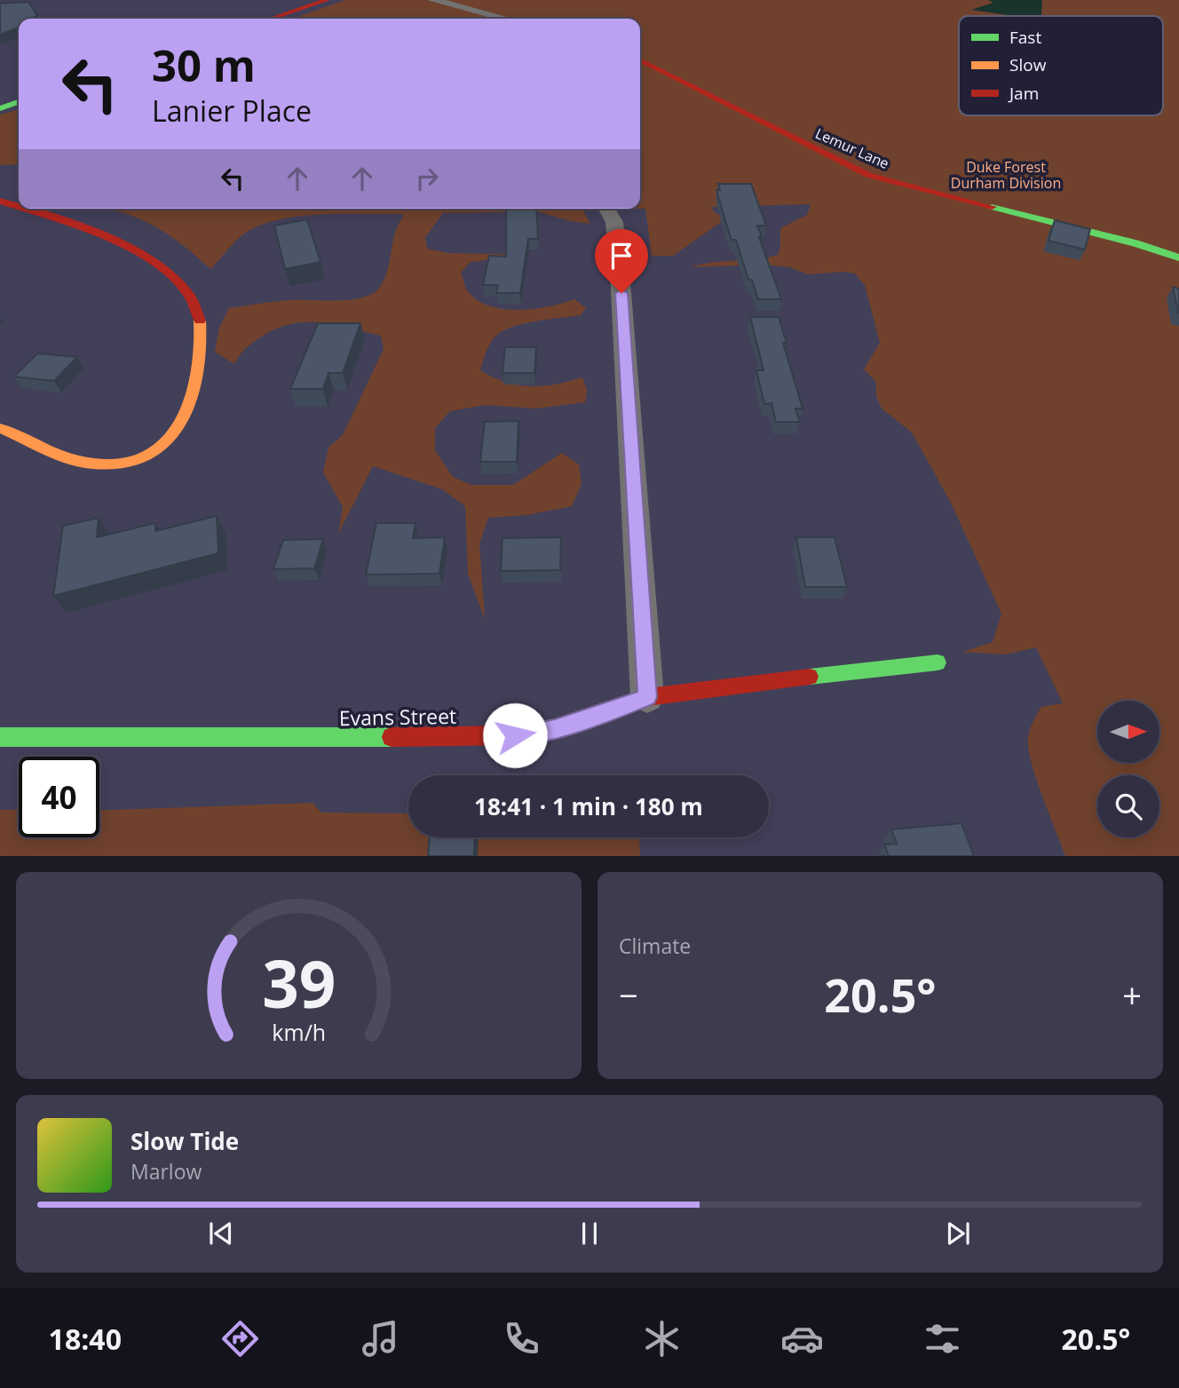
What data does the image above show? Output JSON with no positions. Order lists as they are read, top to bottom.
{
  "streets": {
    "street": ["Lemur Lane", "Evans Street"]
  },
  "parks": ["Duke Forest Durham Division"],
  "legend": ["Fast", "Slow", "Jam"],
  "north": "right",
  "page": {
    "turn": ["30 m", "Lanier Place"],
    "limit": "40",
    "trip": "18:41 · 1 min · 180 m",
    "tile": "Climate",
    "heat": ["−", "20.5°", "+"],
    "song": ["Slow Tide", "Marlow"],
    "tabs": ["18:40", "20.5°"],
    "gauge": ["39", "km/h"]
  }
}
